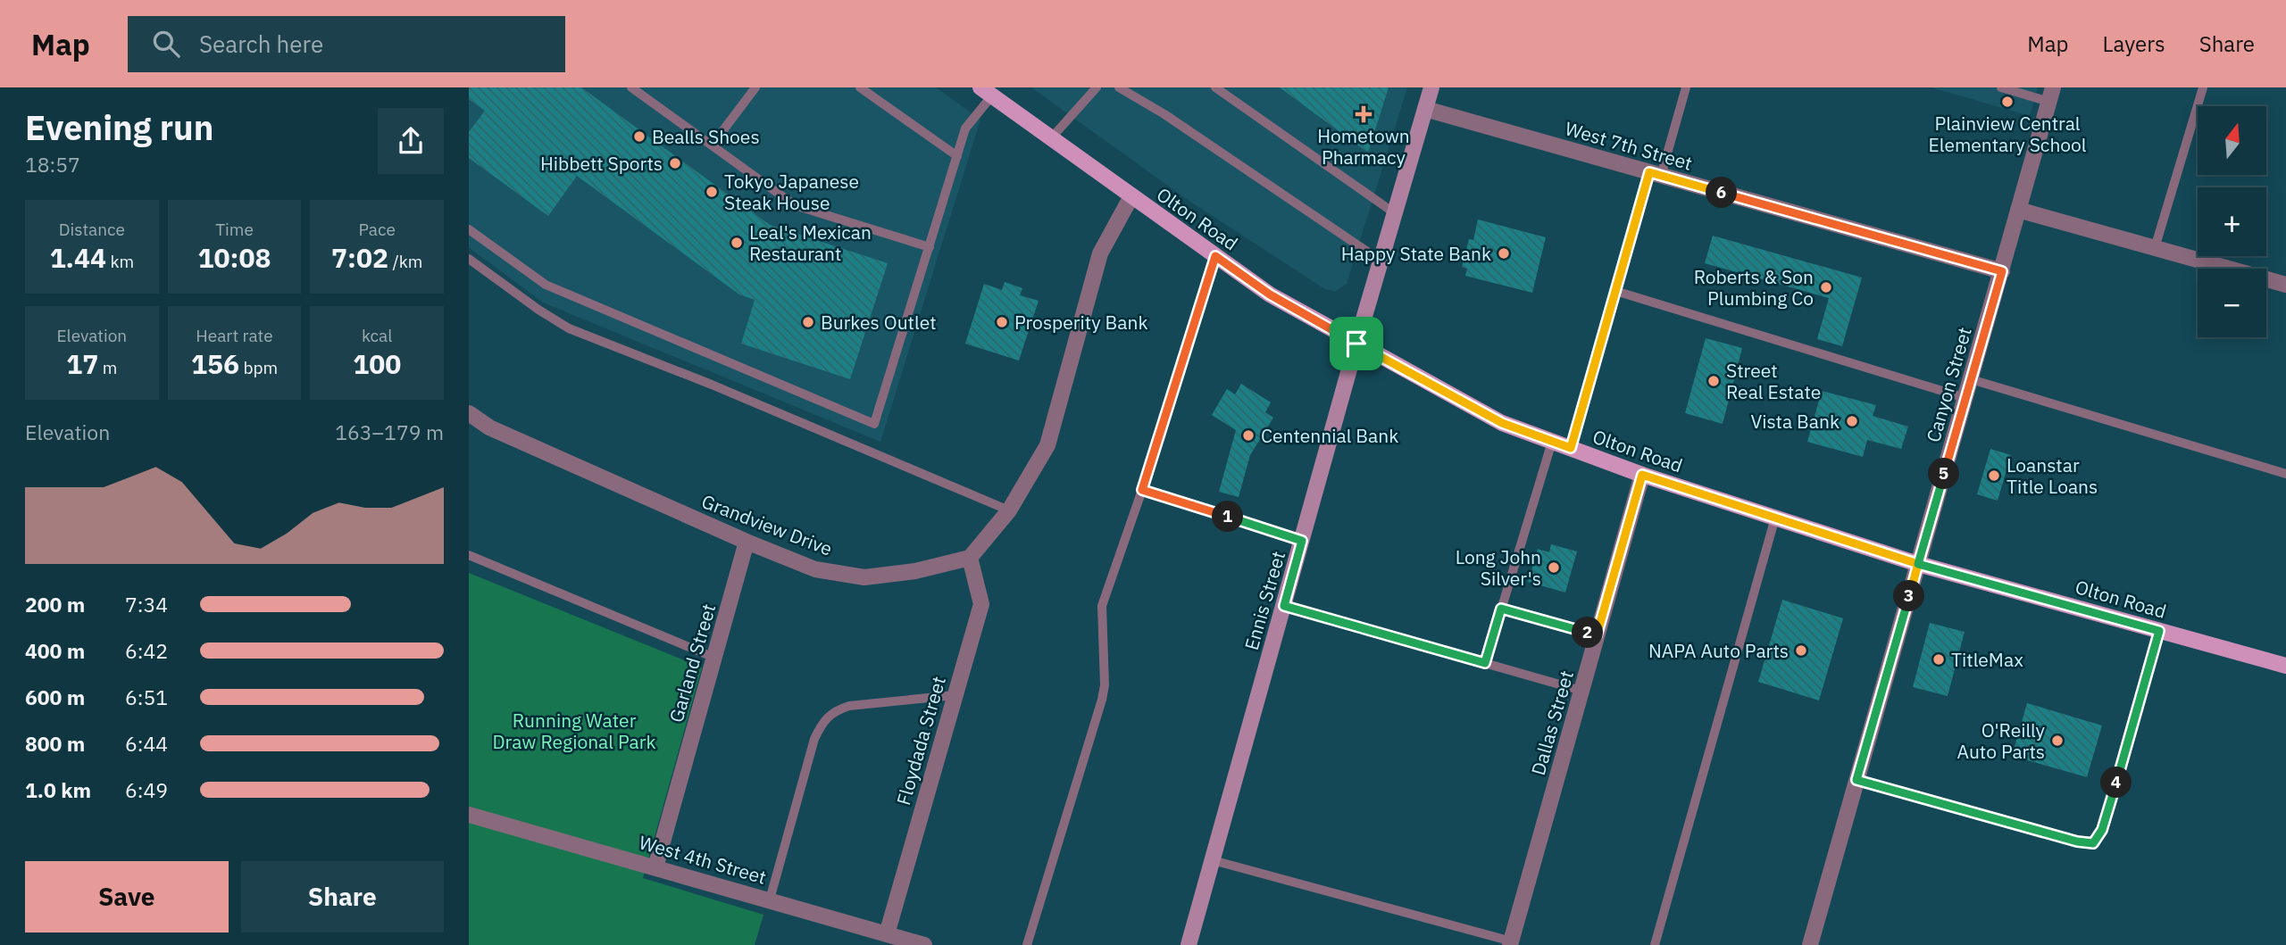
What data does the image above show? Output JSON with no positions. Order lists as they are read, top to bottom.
{
  "streets": {
    "main road": ["Olton Road", "Ennis Street"],
    "street": [
      "West 7th Street",
      "Canyon Street",
      "Grandview Drive",
      "Garland Street",
      "Dallas Street",
      "Floydada Street",
      "West 4th Street"
    ]
  },
  "crossings": [
    ["West 7th Street", "Canyon Street"],
    ["West 7th Street", "Ennis Street"],
    ["Olton Road", "Canyon Street"],
    ["Olton Road", "Ennis Street"],
    ["Olton Road", "Dallas Street"],
    ["Grandview Drive", "Garland Street"],
    ["Grandview Drive", "Floydada Street"],
    ["Garland Street", "West 4th Street"],
    ["Floydada Street", "West 4th Street"]
  ],
  "parks": ["Running Water Draw Regional Park"],
  "places": {
    "other": [
      "Plainview Central Elementary School",
      "Bealls Shoes",
      "Hibbett Sports",
      "Tokyo Japanese Steak House",
      "Leal's Mexican Restaurant",
      "Happy State Bank",
      "Roberts & Son Plumbing Co",
      "Burkes Outlet",
      "Prosperity Bank",
      "Street Real Estate",
      "Vista Bank",
      "Centennial Bank",
      "Loanstar Title Loans",
      "Long John Silver's",
      "NAPA Auto Parts",
      "TitleMax",
      "O'Reilly Auto Parts"
    ],
    "health": ["Hometown Pharmacy"]
  },
  "north": "top",
  "page": {
    "header": "Map",
    "search": "Search here",
    "nav": ["Map", "Layers", "Share"],
    "heading": ["Evening run", "18:57"],
    "map_buttons": ["+", "−"],
    "pins": [
      "6",
      "5",
      "1",
      "3",
      "2",
      "4"
    ],
    "stats": [
      ["Distance", "1.44 km"],
      ["Time", "10:08"],
      ["Pace", "7:02 /km"],
      ["Elevation", "17 m"],
      ["Heart rate", "156 bpm"],
      ["kcal", "100"]
    ],
    "chart": ["Elevation", "163–179 m"],
    "list": [
      {
        "name": "200 m",
        "note": "7:34"
      },
      {
        "name": "400 m",
        "note": "6:42"
      },
      {
        "name": "600 m",
        "note": "6:51"
      },
      {
        "name": "800 m",
        "note": "6:44"
      },
      {
        "name": "1.0 km",
        "note": "6:49"
      }
    ],
    "buttons": ["Save", "Share"]
  }
}
